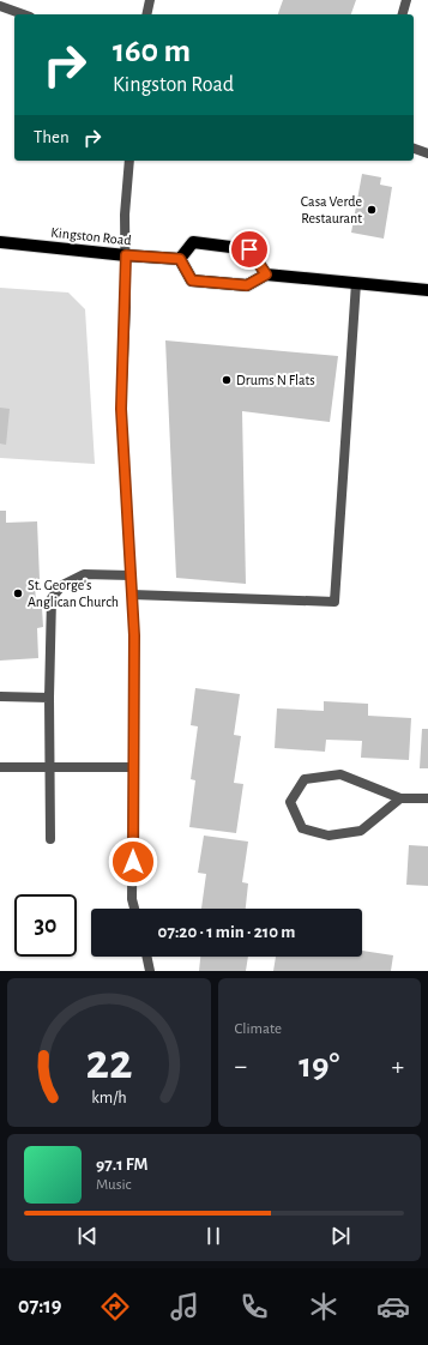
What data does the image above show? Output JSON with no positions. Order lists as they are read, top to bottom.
{
  "streets": {
    "main road": ["Kingston Road"]
  },
  "places": ["Casa Verde Restaurant", "Drums N Flats", "St. George's Anglican Church"],
  "page": {
    "turn": ["160 m", "Kingston Road"],
    "then": "Then",
    "limit": "30",
    "trip": "07:20 · 1 min · 210 m",
    "tile": "Climate",
    "heat": ["−", "19°", "+"],
    "song": ["97.1 FM", "Music"],
    "tabs": "07:19",
    "gauge": ["22", "km/h"]
  }
}
